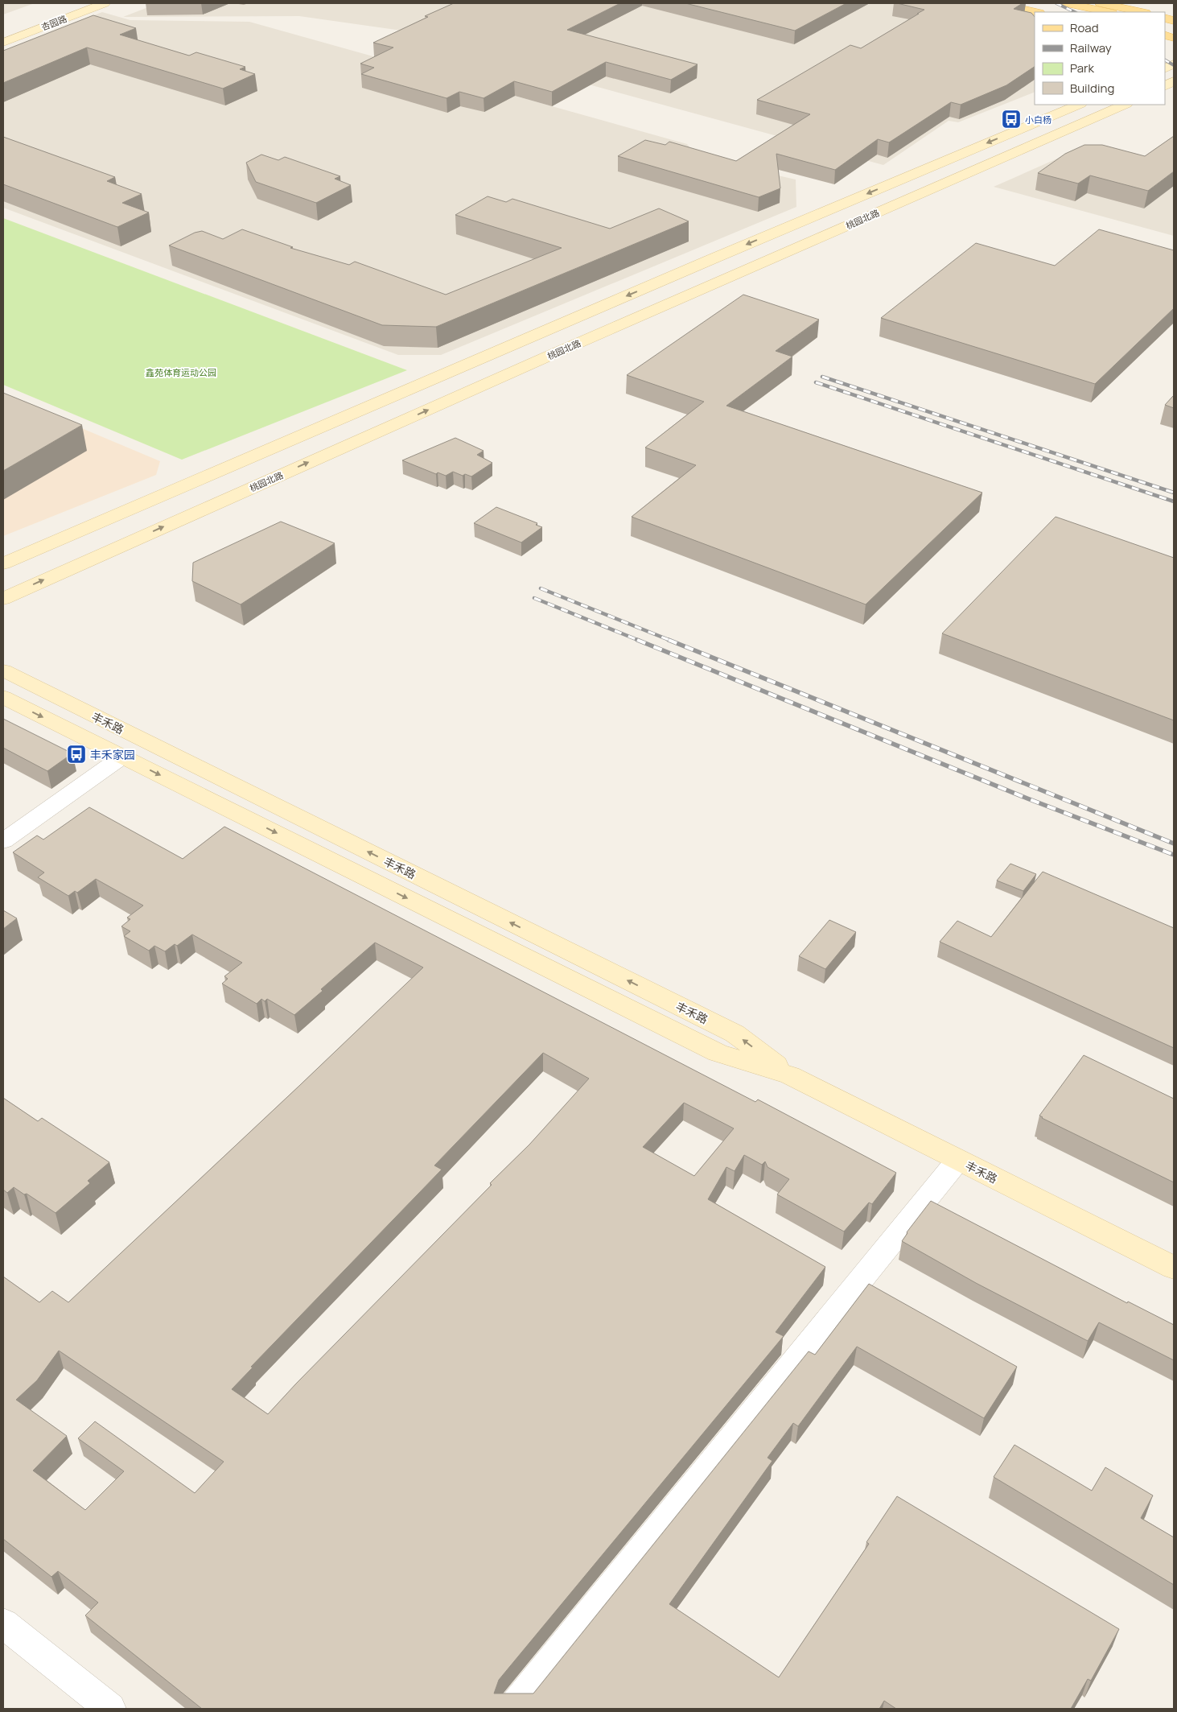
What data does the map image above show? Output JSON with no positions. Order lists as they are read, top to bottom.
{
  "streets": {
    "main road": ["杏园路", "桃园北路", "丰禾路"]
  },
  "parks": ["鑫苑体育运动公园"],
  "places": {
    "bus stop": ["小白杨", "丰禾家园"]
  },
  "legend": [
    "Road",
    "Railway",
    "Park",
    "Building"
  ]
}
